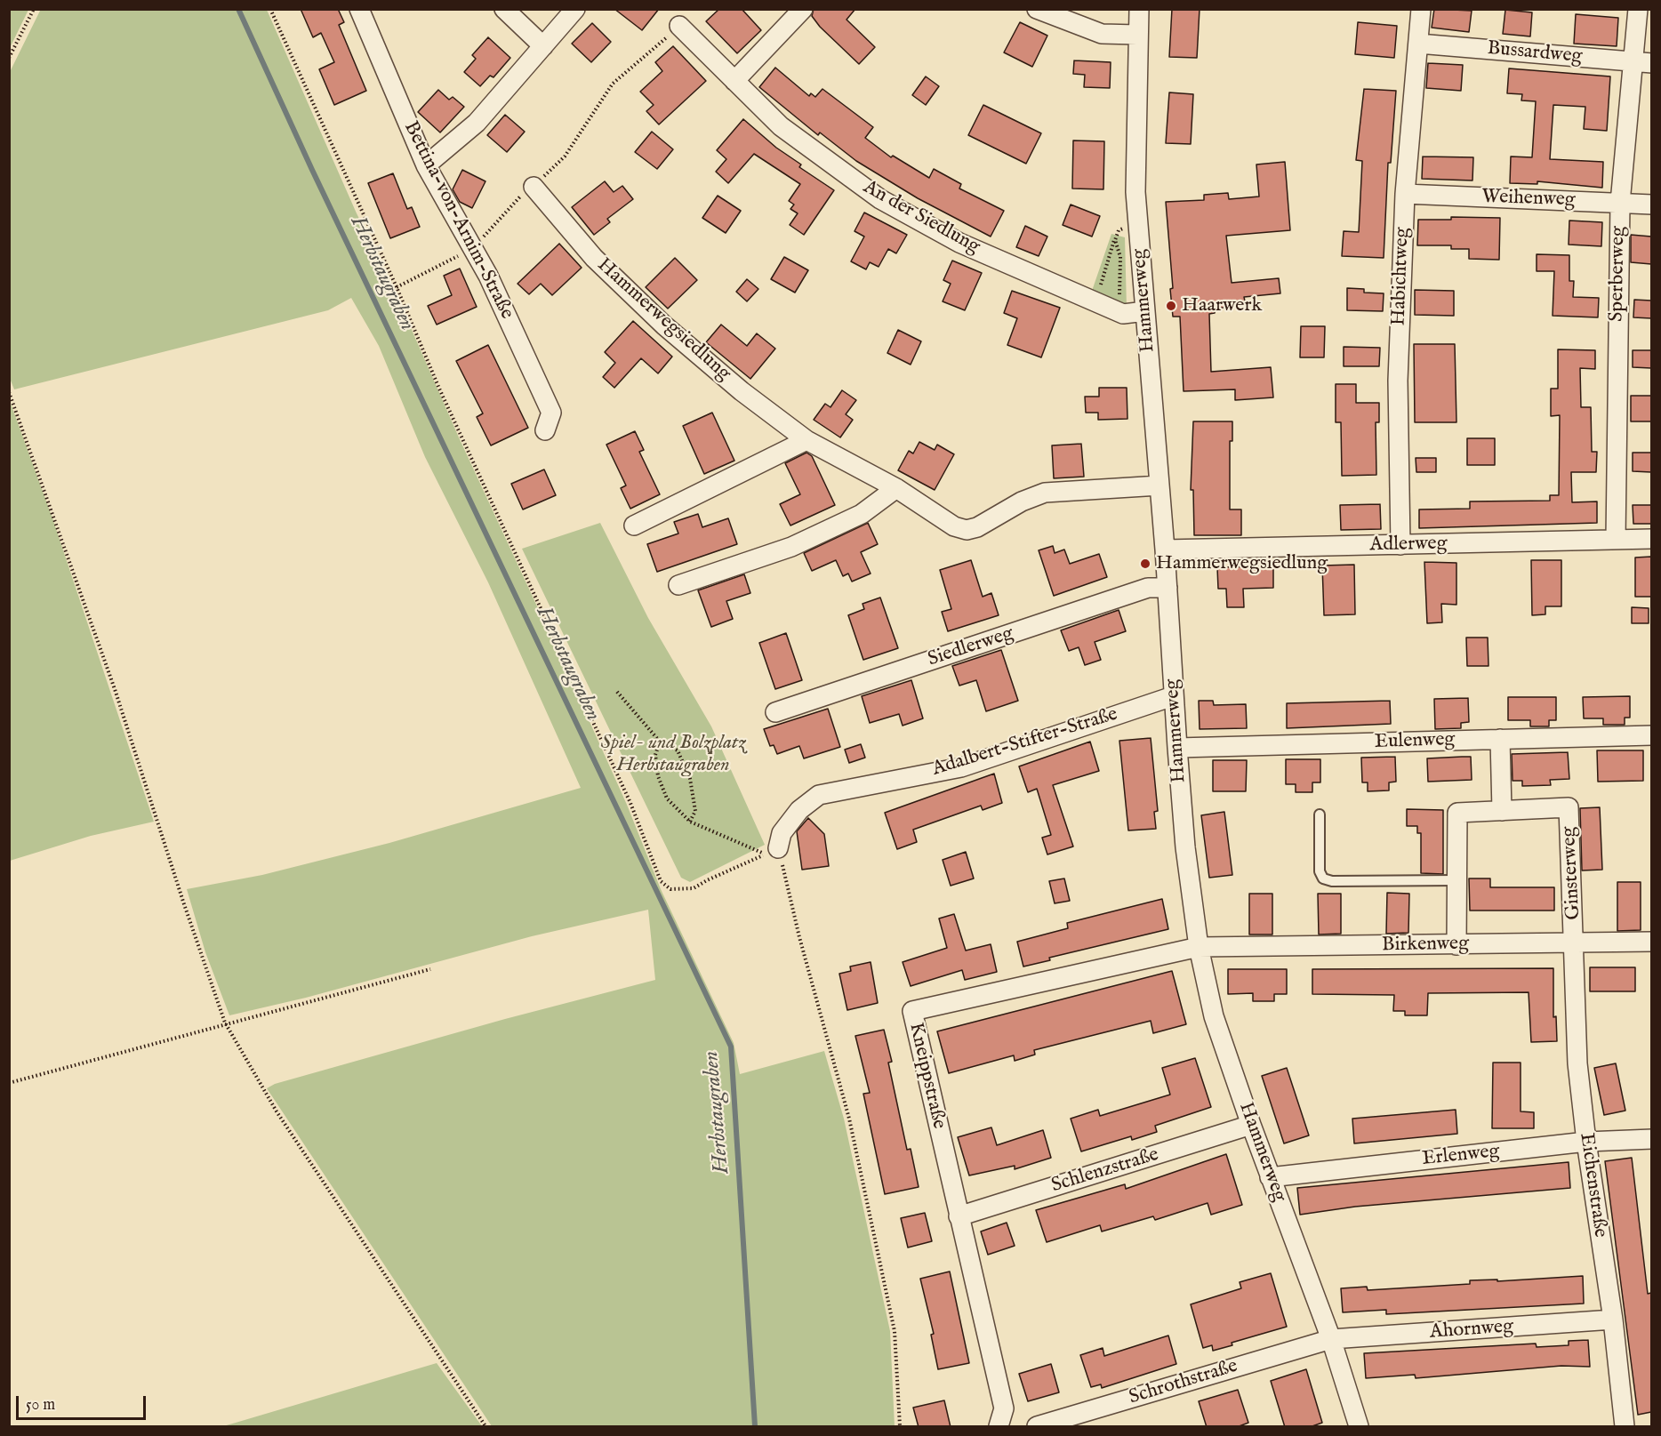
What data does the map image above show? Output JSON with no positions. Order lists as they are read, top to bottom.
{
  "streets": {
    "street": [
      "Bussardweg",
      "Weihenweg",
      "An der Siedlung",
      "Bettina-von-Arnim-Straße",
      "Sperberweg",
      "Habichtweg",
      "Hammerweg",
      "Hammerwegsiedlung",
      "Adlerweg",
      "Siedlerweg",
      "Eulenweg",
      "Adalbert-Stifter-Straße",
      "Ginsterweg",
      "Birkenweg",
      "Kneippstraße",
      "Erlenweg",
      "Schlenzstraße",
      "Eichenstraße",
      "Ahornweg",
      "Schrothstraße"
    ]
  },
  "crossings": [
    ["Bussardweg", "Sperberweg"],
    ["Bussardweg", "Habichtweg"],
    ["Weihenweg", "Sperberweg"],
    ["Weihenweg", "Habichtweg"],
    ["An der Siedlung", "Hammerweg"],
    ["Sperberweg", "Adlerweg"],
    ["Habichtweg", "Adlerweg"],
    ["Hammerweg", "Hammerwegsiedlung"],
    ["Hammerweg", "Adlerweg"],
    ["Hammerweg", "Siedlerweg"],
    ["Hammerweg", "Eulenweg"],
    ["Hammerweg", "Adalbert-Stifter-Straße"],
    ["Hammerweg", "Birkenweg"],
    ["Hammerweg", "Kneippstraße"],
    ["Hammerweg", "Erlenweg"],
    ["Hammerweg", "Schlenzstraße"],
    ["Hammerweg", "Ahornweg"],
    ["Hammerweg", "Schrothstraße"],
    ["Ginsterweg", "Birkenweg"],
    ["Ginsterweg", "Eichenstraße"],
    ["Birkenweg", "Kneippstraße"],
    ["Birkenweg", "Eichenstraße"],
    ["Kneippstraße", "Schlenzstraße"],
    ["Erlenweg", "Eichenstraße"],
    ["Eichenstraße", "Ahornweg"],
    ["Ahornweg", "Schrothstraße"]
  ],
  "water": ["Herbstaugraben"],
  "parks": ["Spiel- und Bolzplatz Herbstaugraben"],
  "places": ["Haarwerk", "Hammerwegsiedlung"],
  "scale_bar": "50 m"
}
